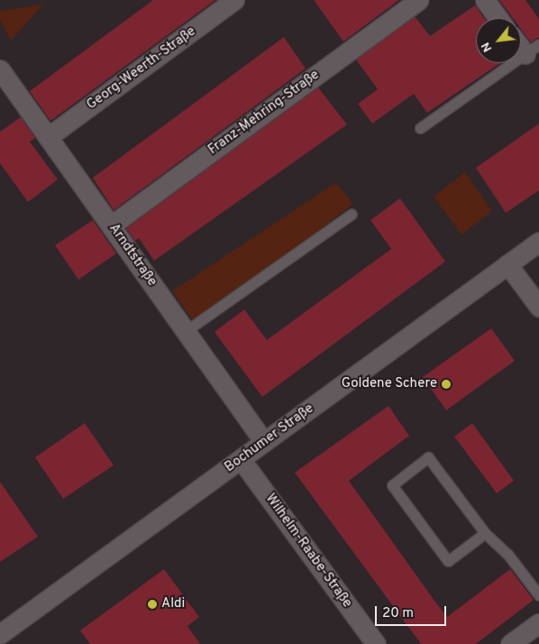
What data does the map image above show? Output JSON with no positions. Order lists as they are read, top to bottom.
{
  "streets": {
    "street": [
      "Georg-Weerth-Straße",
      "Franz-Mehring-Straße",
      "Arndtstraße",
      "Bochumer Straße",
      "Wilhelm-Raabe-Straße"
    ]
  },
  "crossings": [
    ["Georg-Weerth-Straße", "Arndtstraße"],
    ["Franz-Mehring-Straße", "Arndtstraße"],
    ["Arndtstraße", "Bochumer Straße"],
    ["Bochumer Straße", "Wilhelm-Raabe-Straße"]
  ],
  "places": ["Goldene Schere", "Aldi"],
  "scale_bar": "20 m",
  "north": "bottom left"
}
